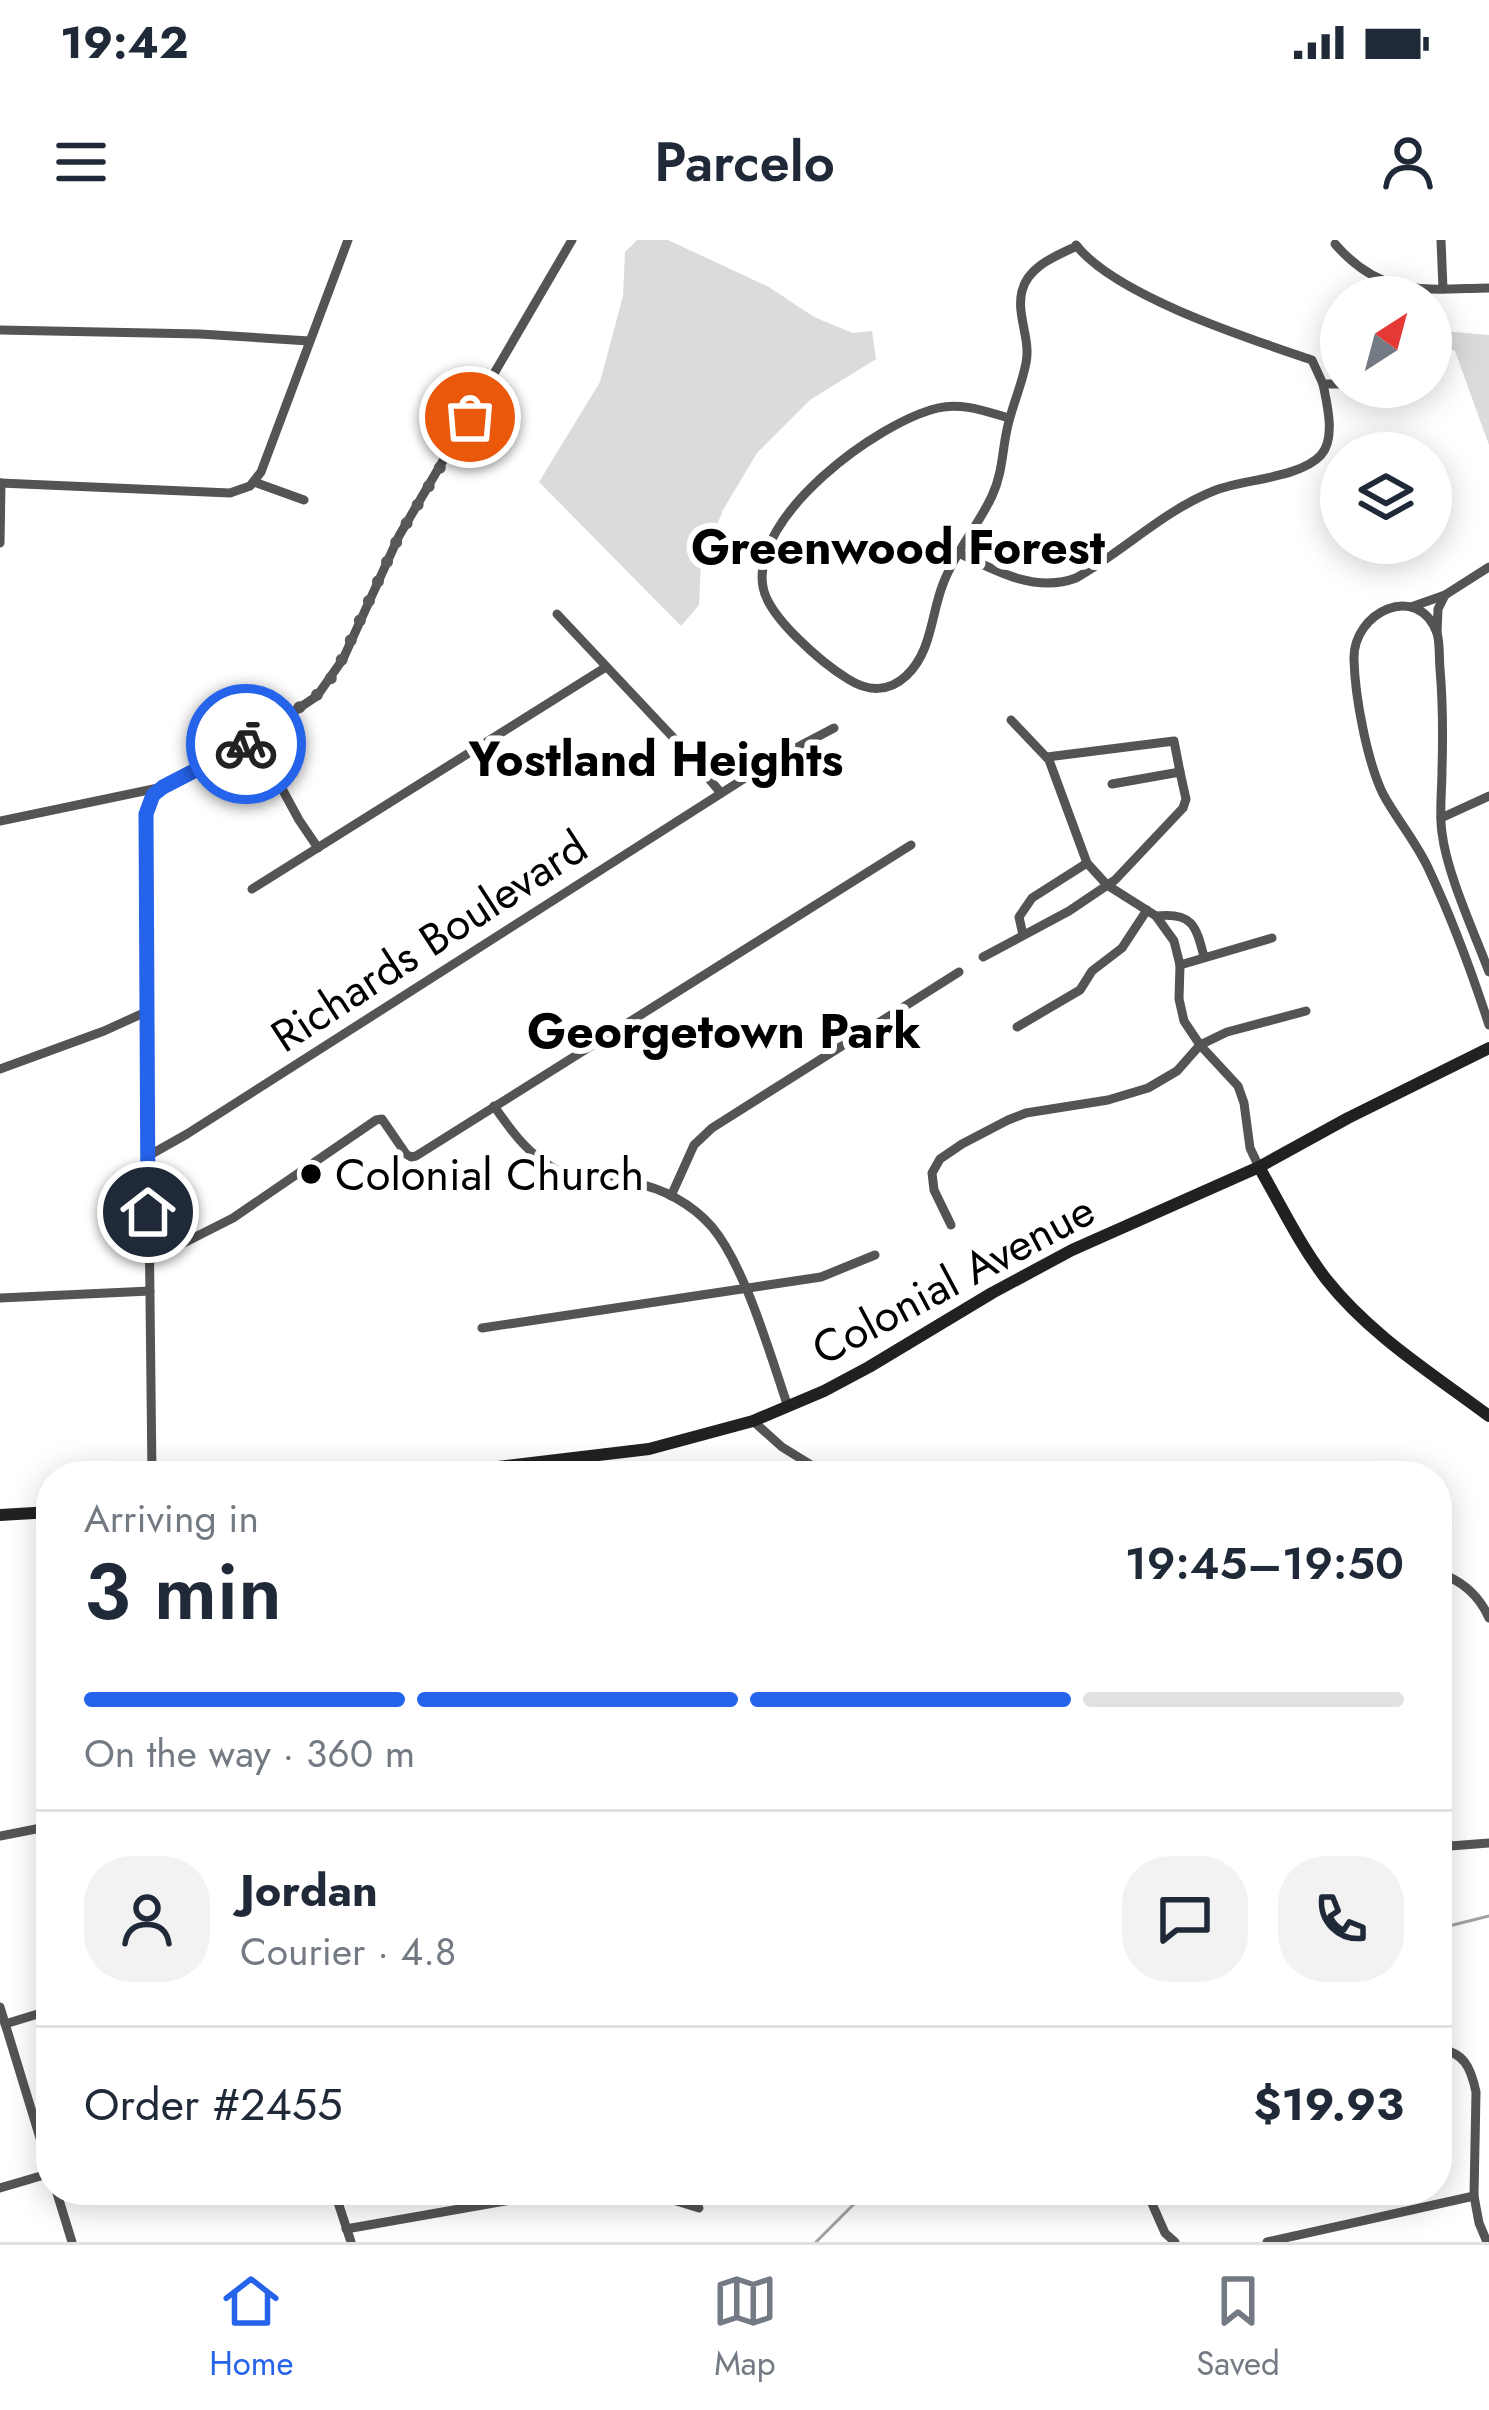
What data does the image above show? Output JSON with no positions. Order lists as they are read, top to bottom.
{
  "streets": {
    "main road": ["Colonial Avenue"],
    "street": ["Richards Boulevard"]
  },
  "districts": ["Greenwood Forest", "Yostland Heights", "Georgetown Park"],
  "places": ["Colonial Church"],
  "north": "top right",
  "page": {
    "status": "19:42",
    "header": "Parcelo",
    "heading": ["3 min", "Arriving in", "19:45–19:50"],
    "panel": [
      "Jordan",
      "Courier · 4.8",
      "Order #2455",
      "$19.93"
    ],
    "bar": "On the way · 360 m",
    "tabs": ["Home", "Map", "Saved"]
  }
}
